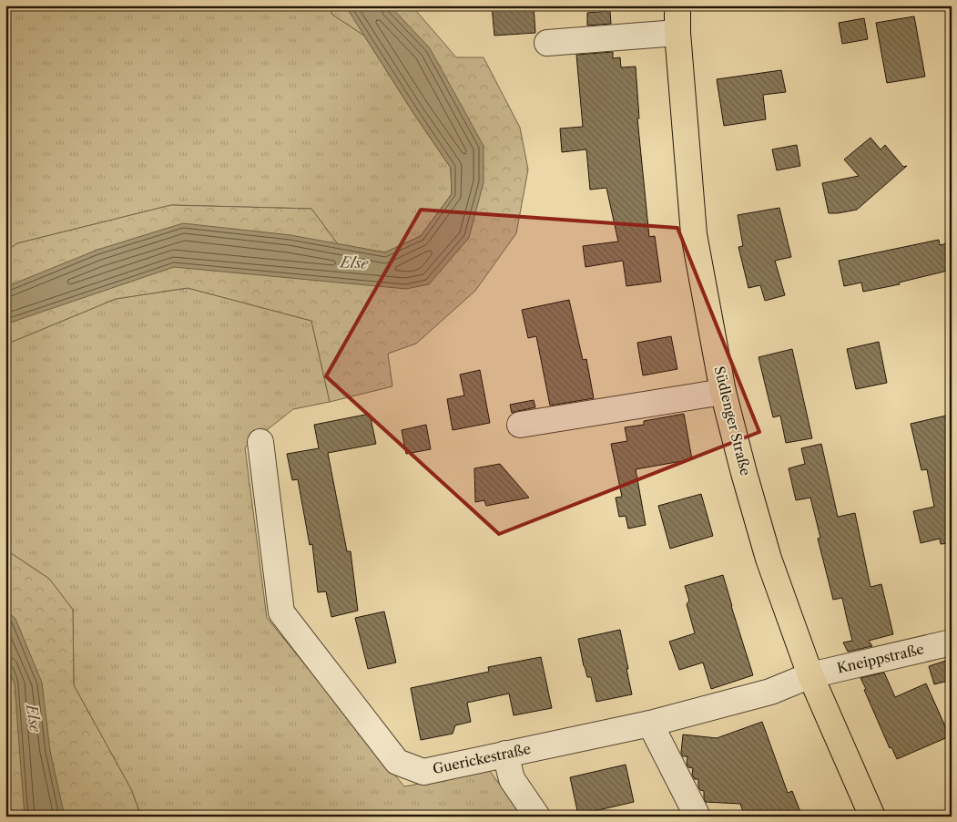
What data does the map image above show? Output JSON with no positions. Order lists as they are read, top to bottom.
{
  "streets": {
    "main road": ["Südlenger Straße"],
    "street": ["Kneippstraße", "Guerickestraße"]
  },
  "crossings": [
    ["Südlenger Straße", "Kneippstraße"],
    ["Südlenger Straße", "Guerickestraße"],
    ["Kneippstraße", "Guerickestraße"]
  ],
  "water": ["Else"]
}
